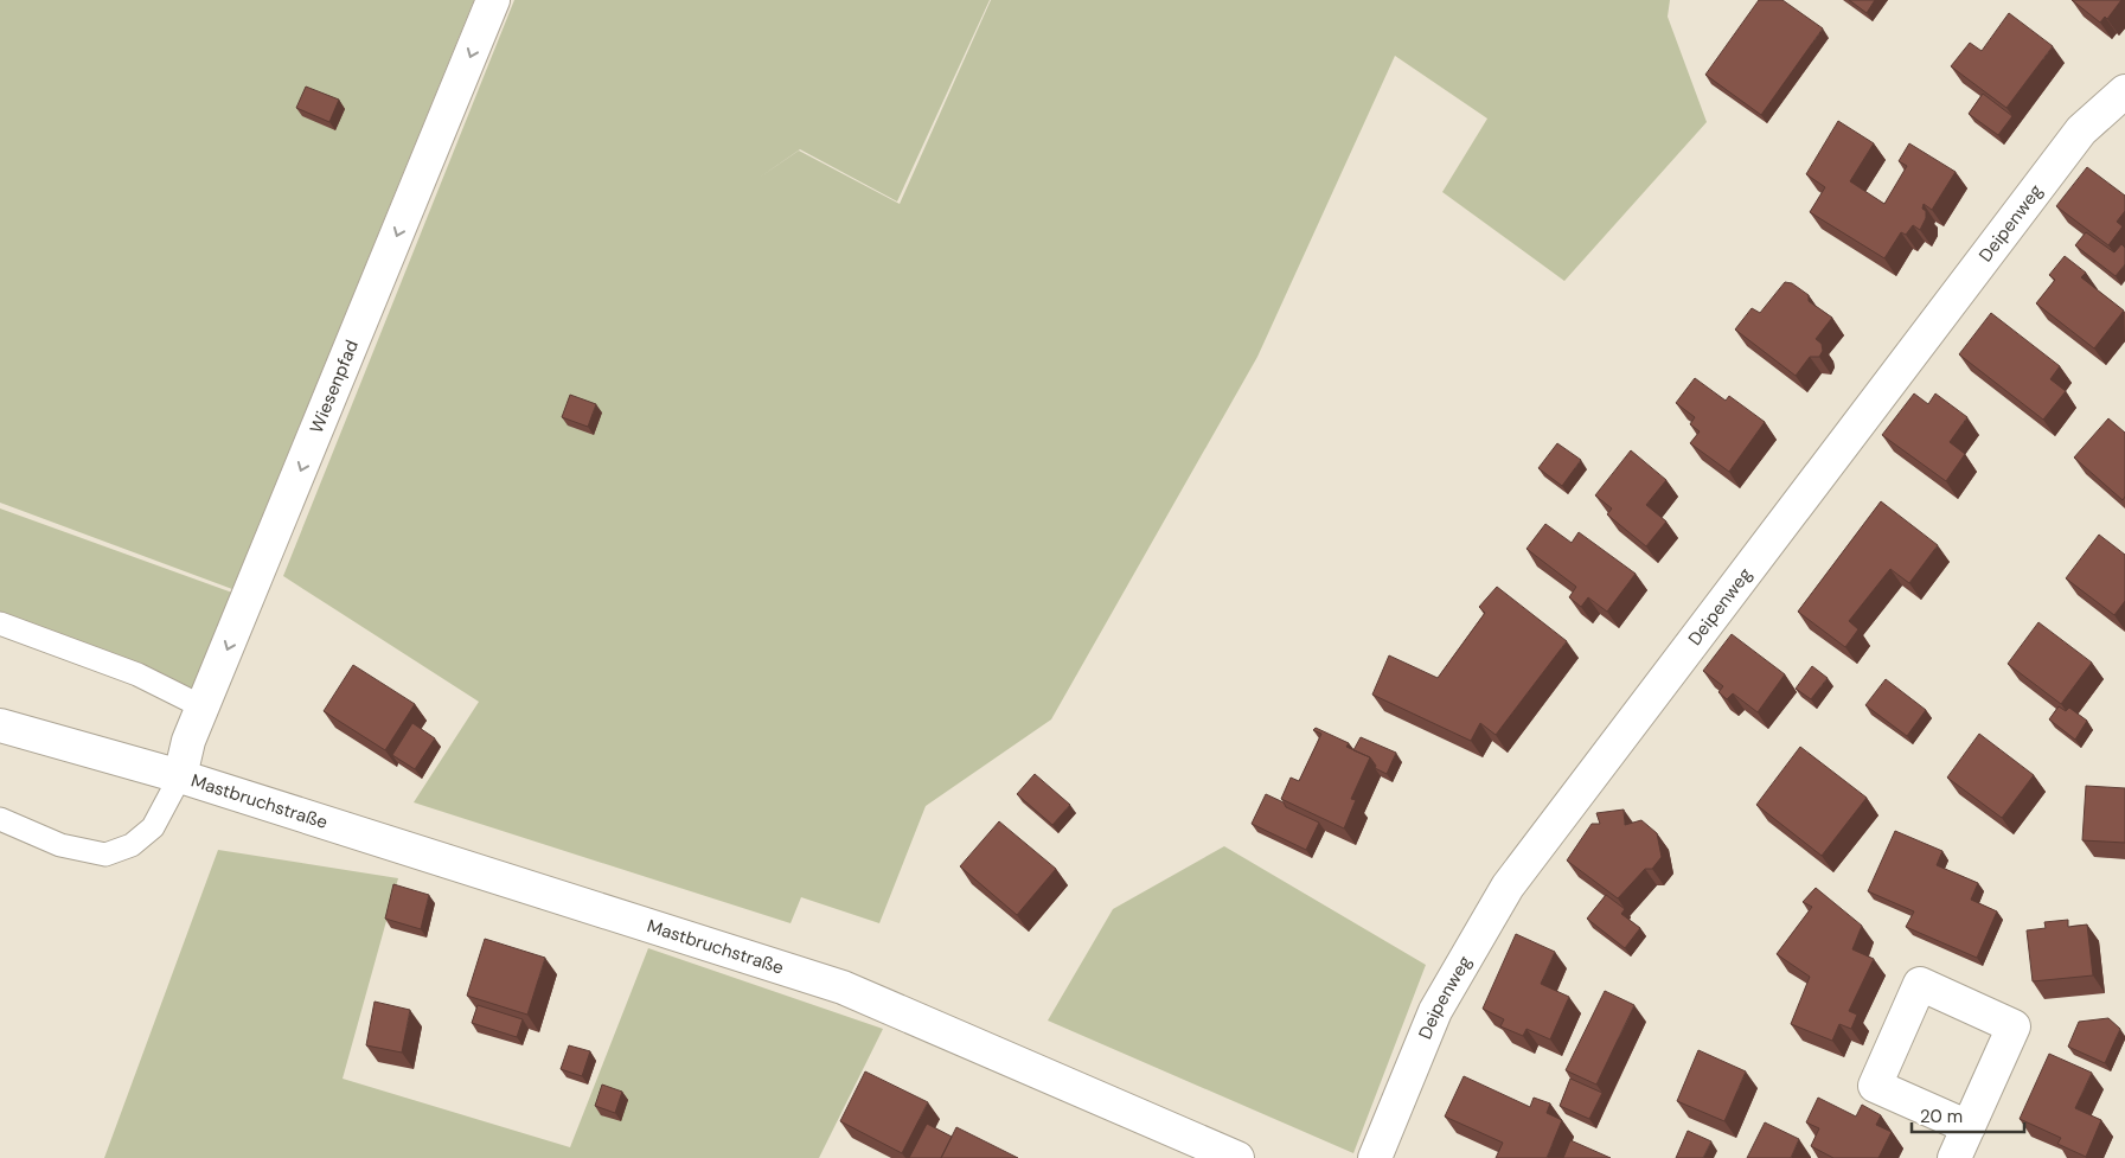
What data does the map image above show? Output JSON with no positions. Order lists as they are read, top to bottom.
{
  "streets": {
    "street": ["Deipenweg", "Wiesenpfad", "Mastbruchstraße"]
  },
  "crossings": [
    ["Wiesenpfad", "Mastbruchstraße"]
  ],
  "one_way": ["Wiesenpfad"],
  "scale_bar": "20 m"
}
